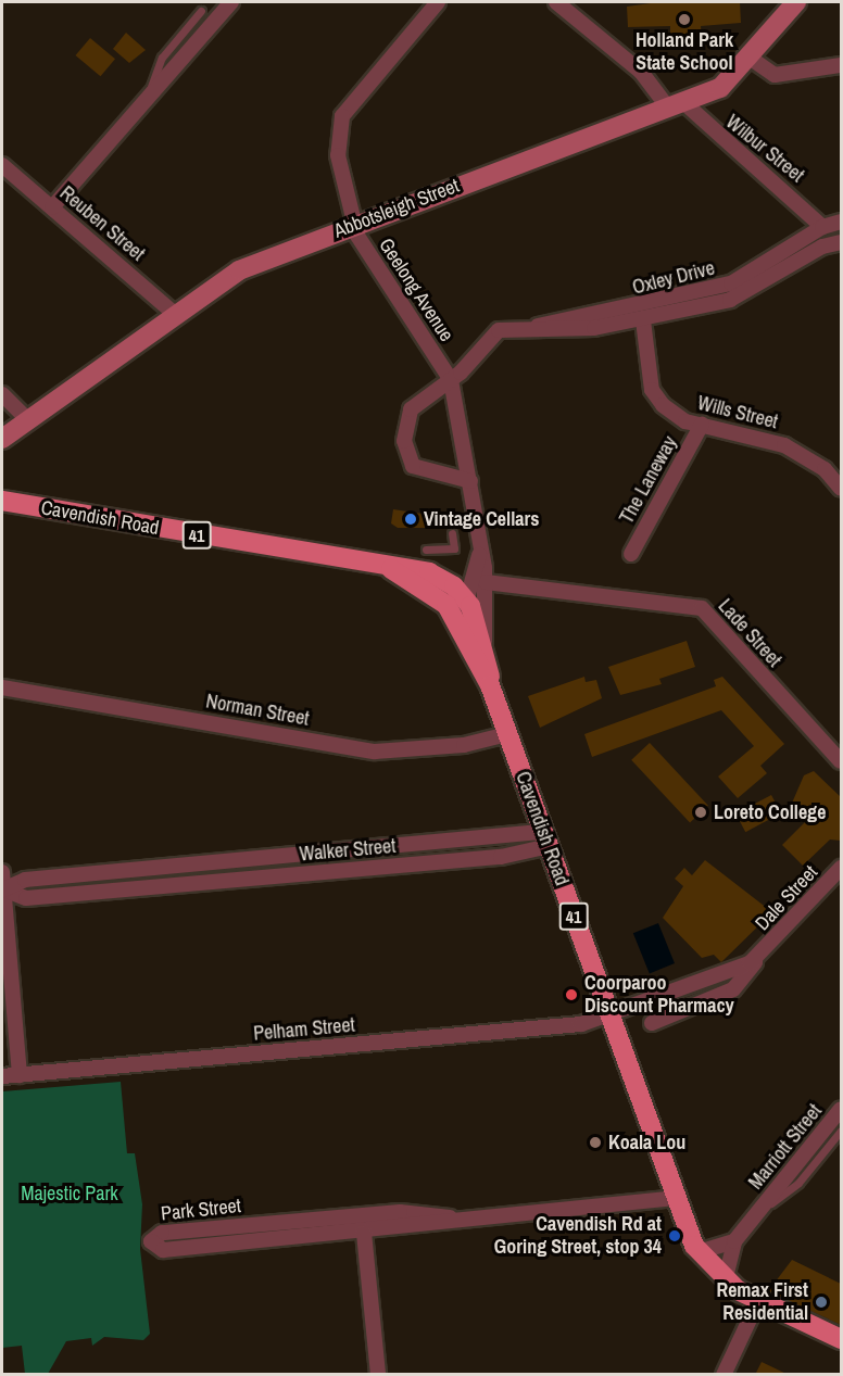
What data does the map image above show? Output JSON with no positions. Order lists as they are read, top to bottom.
{
  "streets": {
    "main road": ["Cavendish Road", "41"],
    "street": [
      "Wilbur Street",
      "Abbotsleigh Street",
      "Reuben Street",
      "Oxley Drive",
      "Geelong Avenue",
      "Wills Street",
      "The Laneway",
      "Lade Street",
      "Norman Street",
      "Walker Street",
      "Dale Street",
      "Pelham Street",
      "Marriott Street",
      "Park Street"
    ]
  },
  "crossings": [
    ["Wilbur Street", "Abbotsleigh Street"],
    ["Wilbur Street", "Oxley Drive"],
    ["Abbotsleigh Street", "Reuben Street"],
    ["Abbotsleigh Street", "Geelong Avenue"],
    ["Oxley Drive", "Geelong Avenue"],
    ["Oxley Drive", "Wills Street"],
    ["Geelong Avenue", "Cavendish Road"],
    ["Geelong Avenue", "Lade Street"],
    ["Wills Street", "The Laneway"],
    ["Cavendish Road", "Lade Street"],
    ["Cavendish Road", "Norman Street"],
    ["Cavendish Road", "Walker Street"],
    ["Cavendish Road", "Dale Street"],
    ["Cavendish Road", "Pelham Street"],
    ["Cavendish Road", "Marriott Street"],
    ["Cavendish Road", "Park Street"],
    ["Dale Street", "Pelham Street"]
  ],
  "parks": ["Majestic Park"],
  "places": [
    "Holland Park State School",
    "Vintage Cellars",
    "Loreto College",
    "Coorparoo Discount Pharmacy",
    "Koala Lou",
    "Cavendish Rd at Goring Street, stop 34",
    "Remax First Residential"
  ]
}
